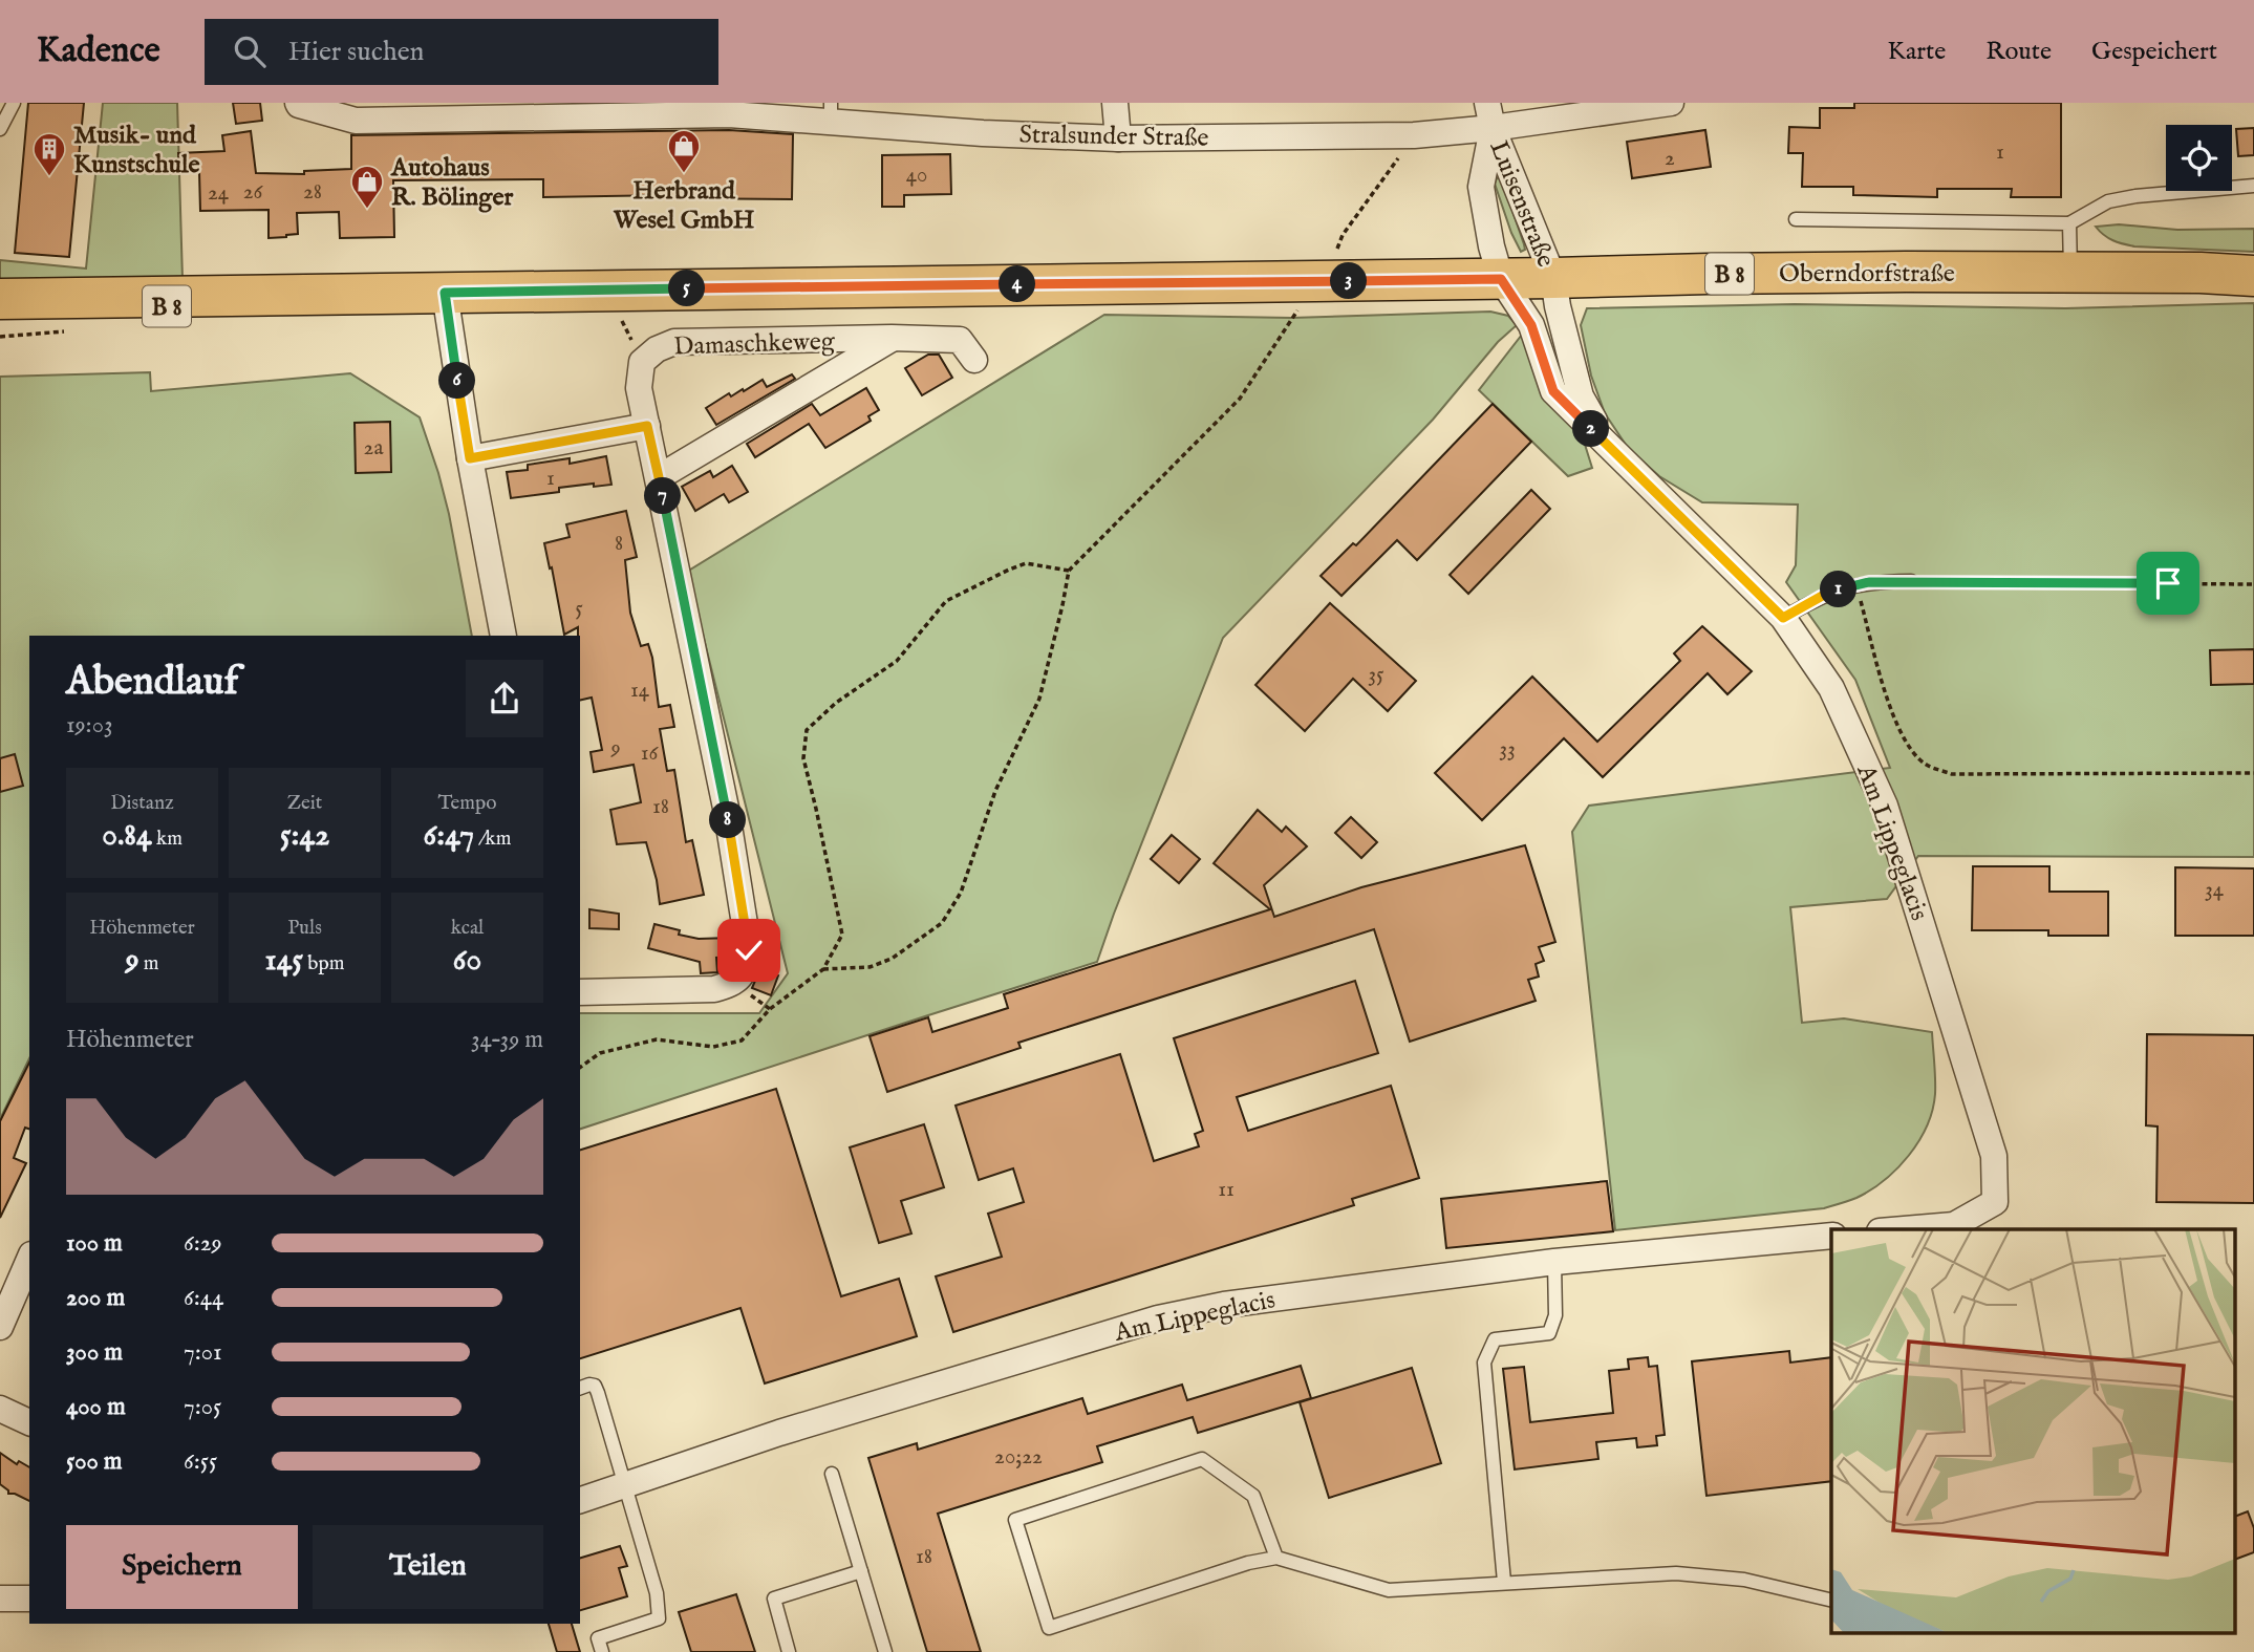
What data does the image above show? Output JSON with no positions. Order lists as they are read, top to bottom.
{
  "streets": {
    "main road": ["Oberndorfstraße", "B 8"],
    "street": [
      "Stralsunder Straße",
      "Luisenstraße",
      "Damaschkeweg",
      "Am Lippeglacis"
    ]
  },
  "crossings": [
    ["Stralsunder Straße", "Luisenstraße"],
    ["Luisenstraße", "Oberndorfstraße"],
    ["Luisenstraße", "Am Lippeglacis"],
    ["Oberndorfstraße", "Am Lippeglacis"]
  ],
  "places": {
    "shop": ["Herbrand Wesel GmbH", "Autohaus R. Bölinger"],
    "building": ["Musik- und Kunstschule"]
  },
  "house_numbers": [
    "1",
    "2",
    "40",
    "26",
    "28",
    "24",
    "2a",
    "1",
    "8",
    "5",
    "35",
    "14",
    "9",
    "33",
    "16",
    "18",
    "34",
    "11",
    "20;22",
    "18"
  ],
  "page": {
    "header": "Kadence",
    "search": "Hier suchen",
    "nav": ["Karte", "Route", "Gespeichert"],
    "pins": [
      "3",
      "4",
      "5",
      "6",
      "2",
      "7",
      "1",
      "8"
    ],
    "heading": ["Abendlauf", "19:03"],
    "stats": [
      ["Distanz", "0.84 km"],
      ["Zeit", "5:42"],
      ["Tempo", "6:47 /km"],
      ["Höhenmeter", "9 m"],
      ["Puls", "145 bpm"],
      ["kcal", "60"]
    ],
    "chart": ["Höhenmeter", "34–39 m"],
    "list": [
      {
        "name": "100 m",
        "note": "6:29"
      },
      {
        "name": "200 m",
        "note": "6:44"
      },
      {
        "name": "300 m",
        "note": "7:01"
      },
      {
        "name": "400 m",
        "note": "7:05"
      },
      {
        "name": "500 m",
        "note": "6:55"
      }
    ],
    "buttons": ["Speichern", "Teilen"]
  }
}
